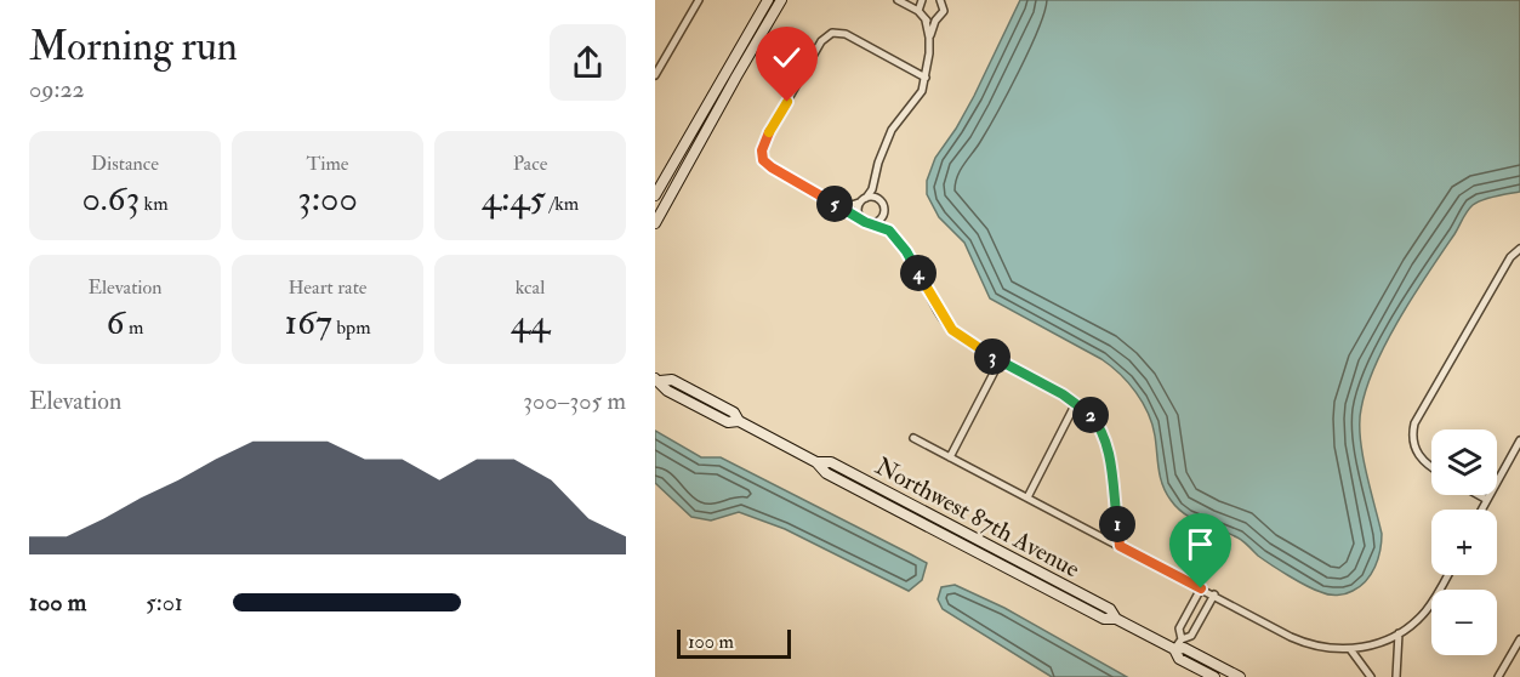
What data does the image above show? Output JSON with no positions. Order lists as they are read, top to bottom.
{
  "streets": {
    "street": ["Northwest 87th Avenue"]
  },
  "scale_bar": "100 m",
  "page": {
    "heading": ["Morning run", "09:22"],
    "stats": [
      ["Distance", "0.63 km"],
      ["Time", "3:00"],
      ["Pace", "4:45 /km"],
      ["Elevation", "6 m"],
      ["Heart rate", "167 bpm"],
      ["kcal", "44"]
    ],
    "pins": [
      "5",
      "4",
      "3",
      "2",
      "1"
    ],
    "chart": ["Elevation", "300–305 m"],
    "map_buttons": ["+", "−"],
    "list": [
      {
        "name": "100 m",
        "note": "5:01"
      }
    ],
    "scale": "100 m"
  }
}
